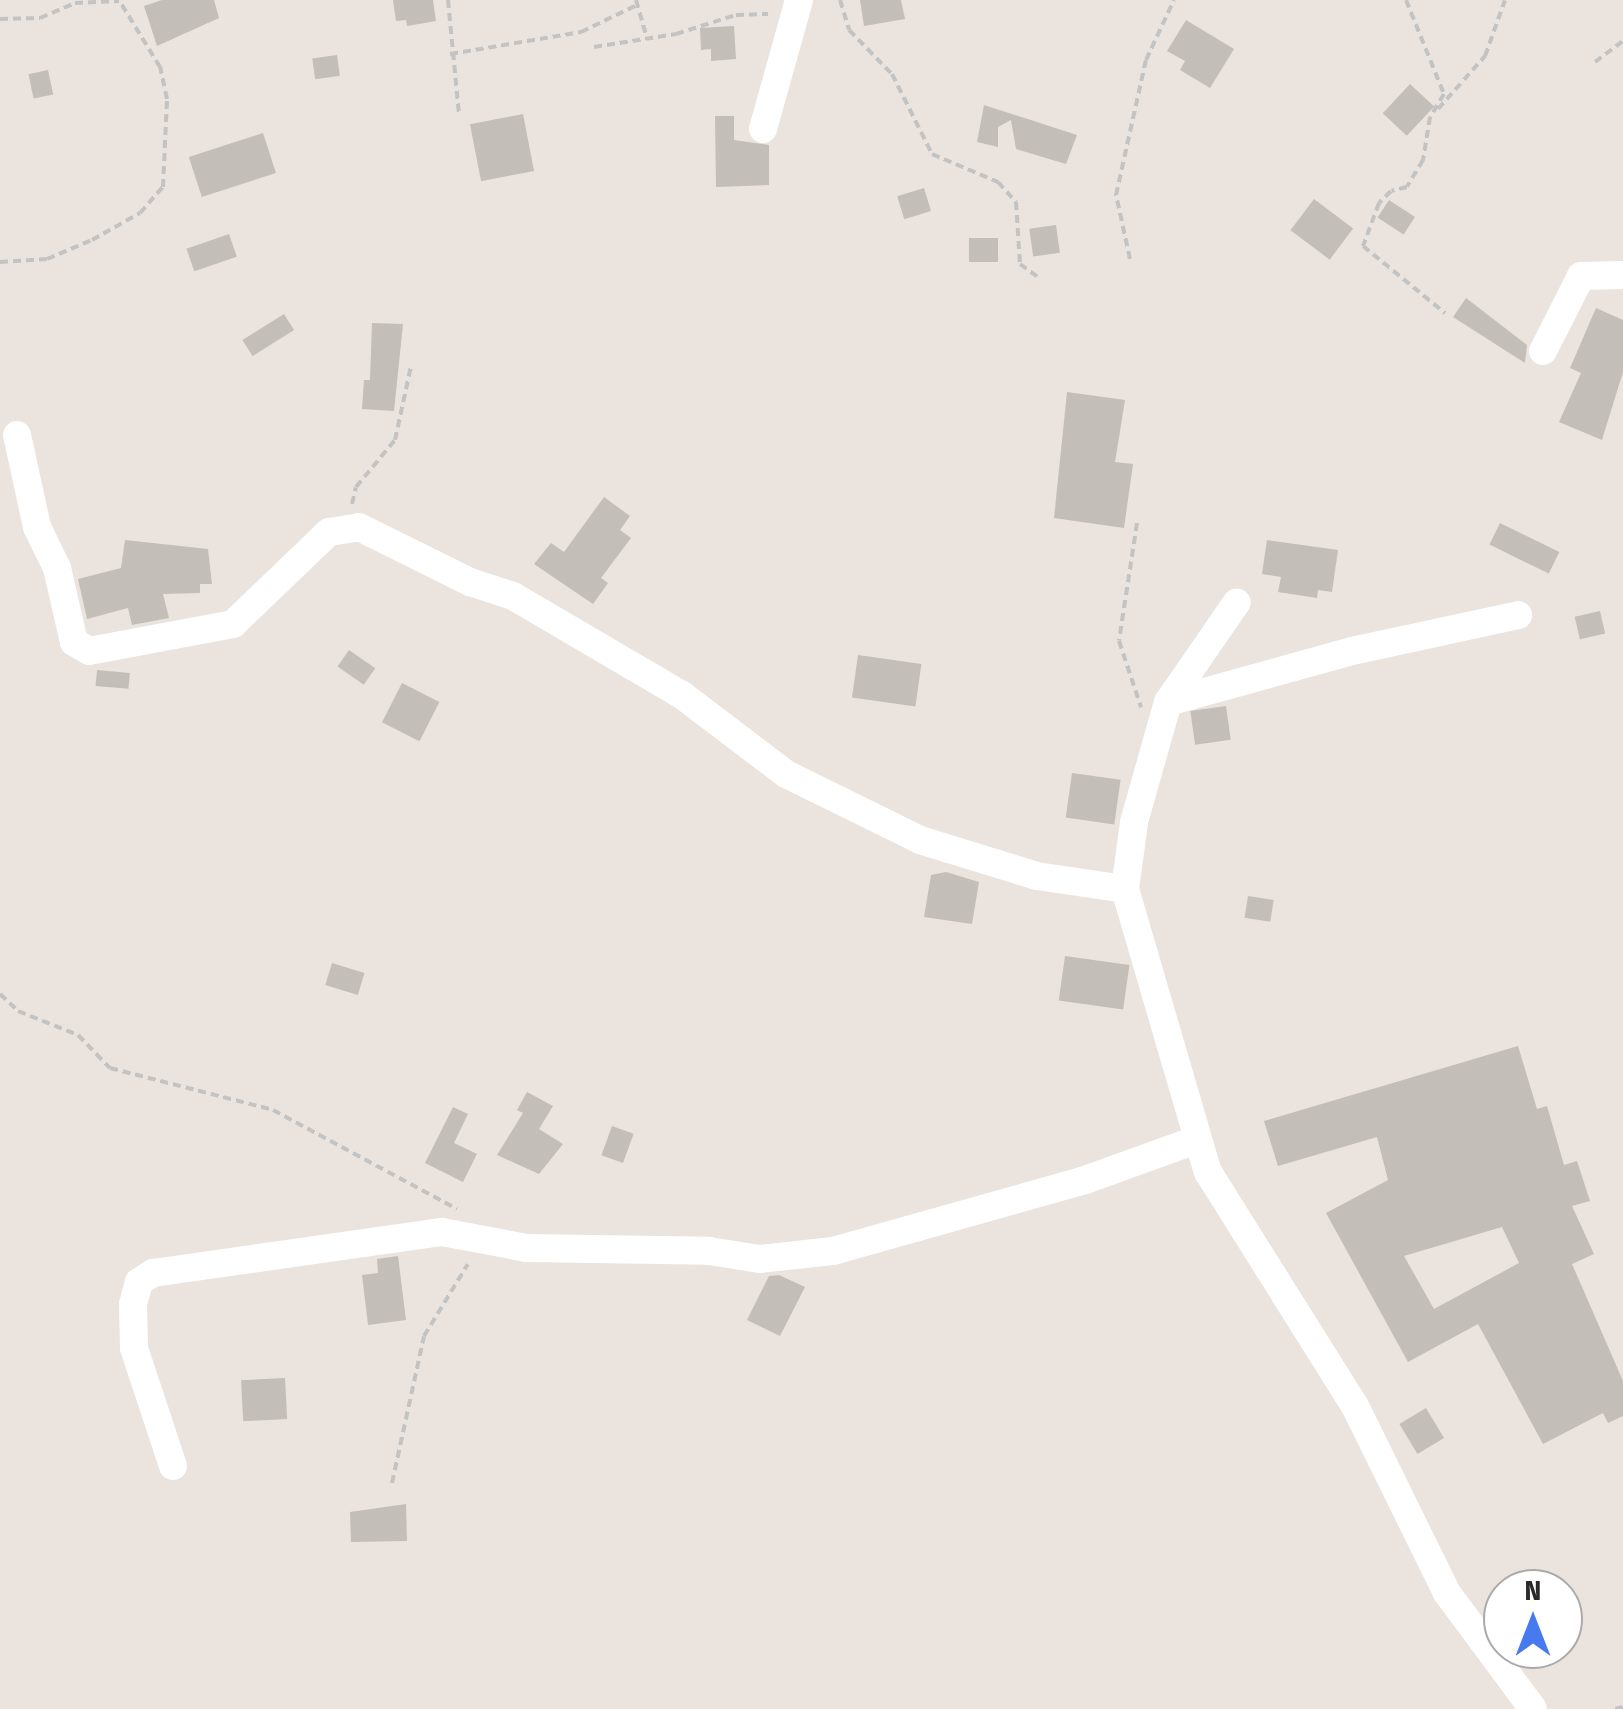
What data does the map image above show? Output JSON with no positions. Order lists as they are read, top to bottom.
{
  "north": "top"
}
